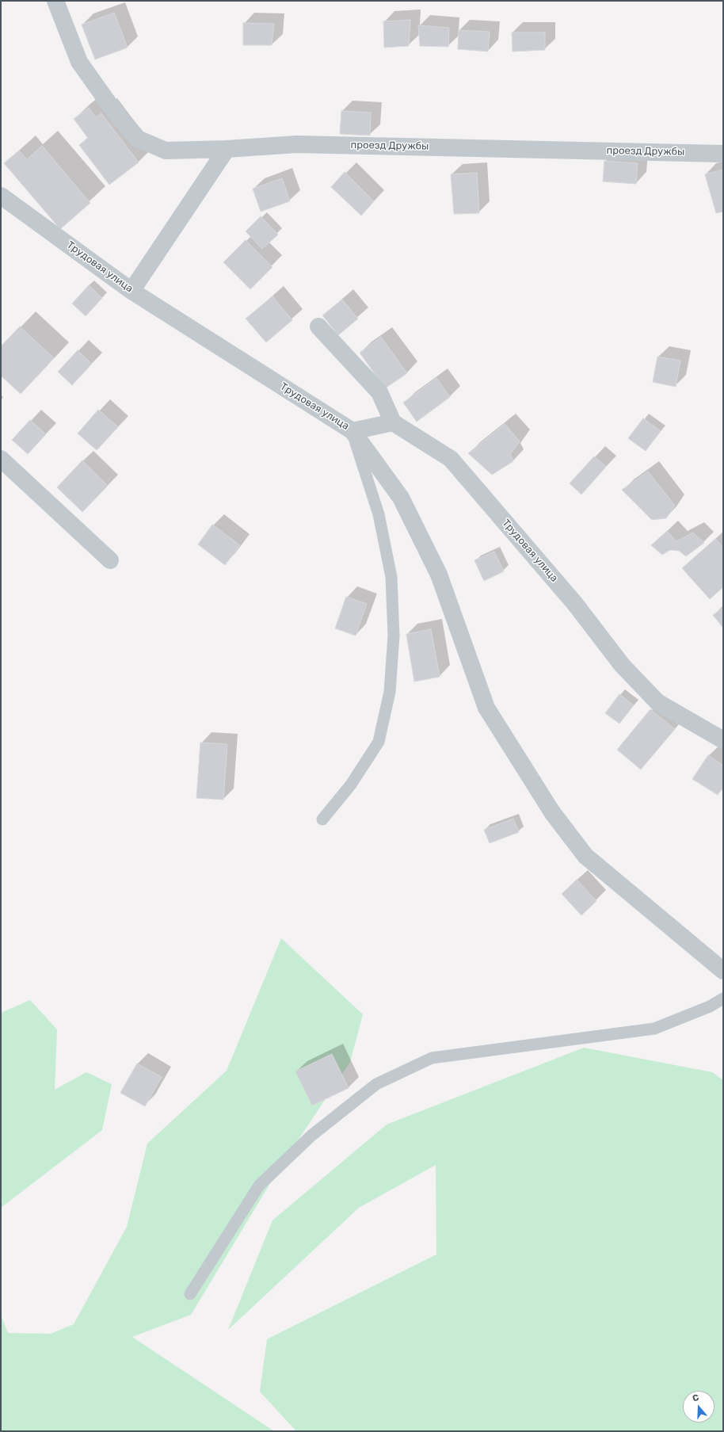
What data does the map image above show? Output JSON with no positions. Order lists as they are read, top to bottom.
{
  "streets": {
    "street": ["проезд Дружбы", "Трудовая улица"]
  },
  "north": "top"
}
